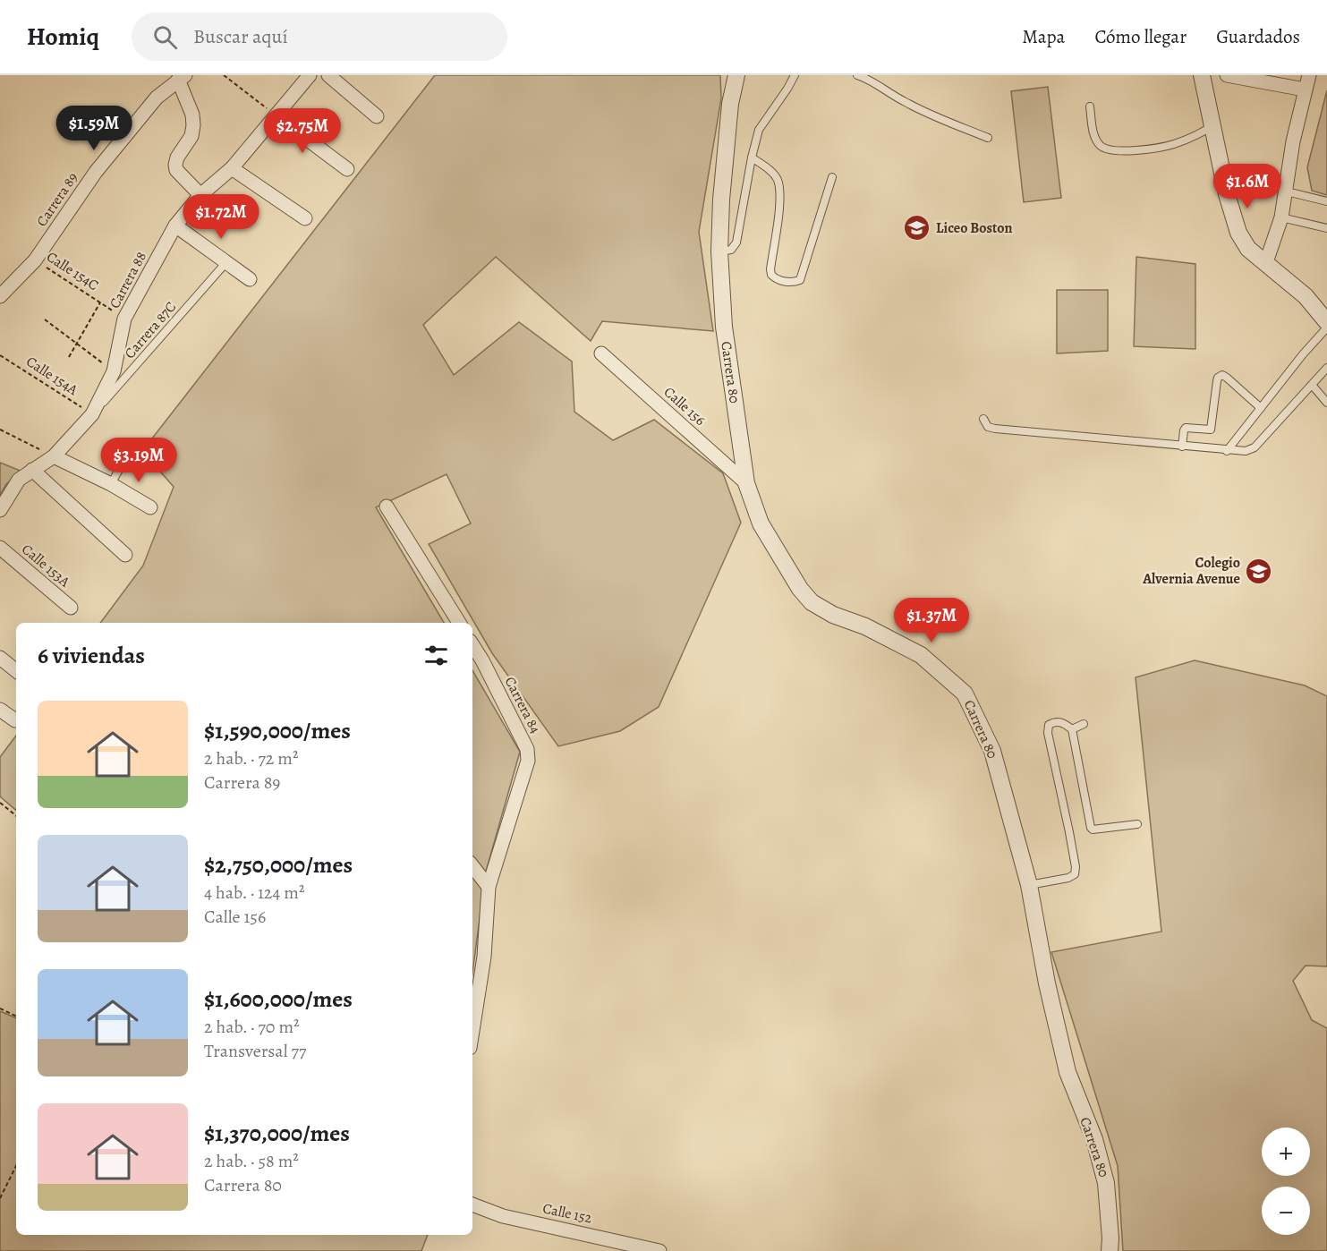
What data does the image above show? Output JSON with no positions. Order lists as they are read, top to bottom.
{
  "streets": {
    "street": [
      "Carrera 89",
      "Carrera 88",
      "Carrera 80",
      "Calle 156",
      "Calle 153A",
      "Carrera 84",
      "Calle 152"
    ],
    "lane": ["Carrera 87C"],
    "path": ["Calle 154C", "Calle 154A"]
  },
  "crossings": [
    ["Carrera 89", "Calle 154C"],
    ["Calle 154C", "Carrera 88"],
    ["Carrera 88", "Carrera 87C"],
    ["Carrera 88", "Calle 154A"],
    ["Carrera 87C", "Calle 154A"],
    ["Carrera 80", "Calle 156"]
  ],
  "places": {
    "school or university": ["Liceo Boston", "Colegio Alvernia Avenue"]
  },
  "page": {
    "header": "Homiq",
    "search": "Buscar aquí",
    "nav": ["Mapa", "Cómo llegar", "Guardados"],
    "price": [
      "$1.59M",
      "$2.75M",
      "$1.6M",
      "$1.72M",
      "$3.19M",
      "$1.37M"
    ],
    "heading": "6 viviendas",
    "list": [
      {
        "name": "$1,590,000/mes",
        "note": "2 hab. · 72 m² · Carrera 89"
      },
      {
        "name": "$2,750,000/mes",
        "note": "4 hab. · 124 m² · Calle 156"
      },
      {
        "name": "$1,600,000/mes",
        "note": "2 hab. · 70 m² · Transversal 77"
      },
      {
        "name": "$1,370,000/mes",
        "note": "2 hab. · 58 m² · Carrera 80"
      }
    ],
    "map_buttons": ["+", "−"]
  }
}
